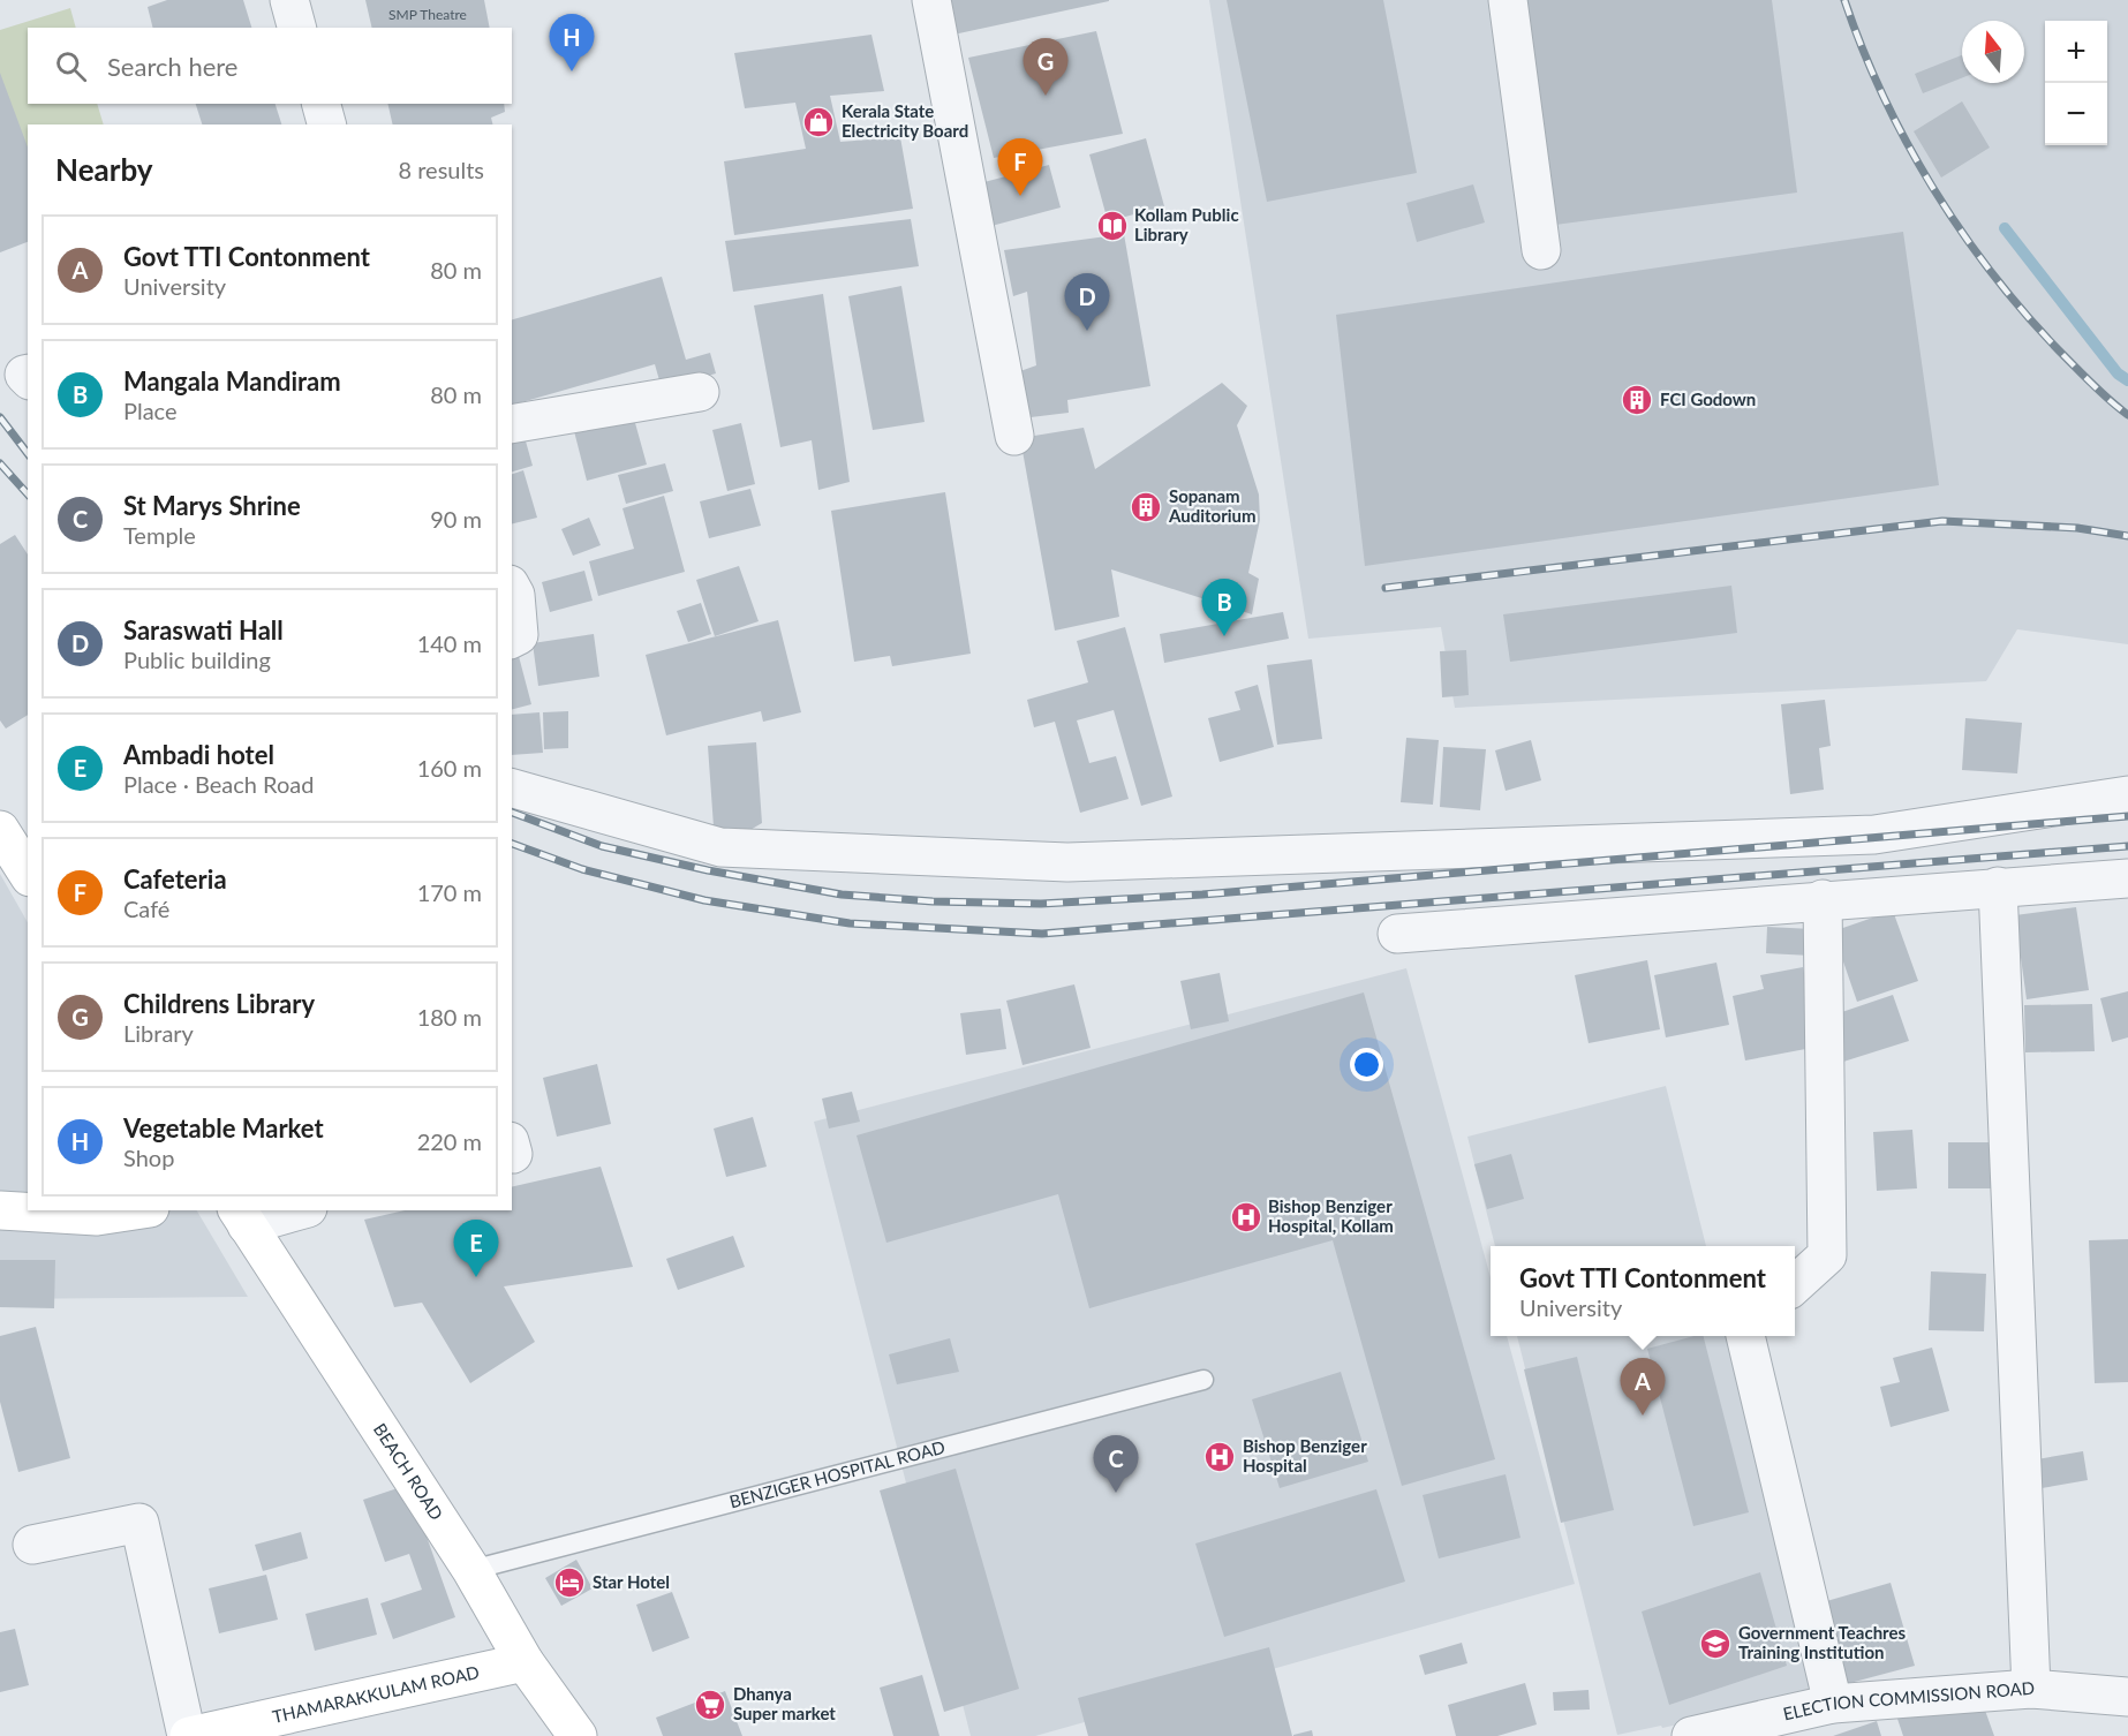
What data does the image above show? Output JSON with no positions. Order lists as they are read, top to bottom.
{
  "streets": {
    "main road": ["BEACH ROAD", "THAMARAKKULAM ROAD"],
    "street": ["ELECTION COMMISSION ROAD"],
    "lane": ["BENZIGER HOSPITAL ROAD"]
  },
  "crossings": [
    ["BEACH ROAD", "BENZIGER HOSPITAL ROAD"],
    ["BEACH ROAD", "THAMARAKKULAM ROAD"]
  ],
  "places": {
    "shop": ["Kerala State Electricity Board"],
    "library": ["Kollam Public Library"],
    "building": ["FCI Godown", "Sopanam Auditorium"],
    "hospital": ["Bishop Benziger Hospital, Kollam", "Bishop Benziger Hospital"],
    "hotel": ["Star Hotel"],
    "school or university": ["Government Teachres Training Institution"],
    "supermarket": ["Dhanya Super market"]
  },
  "house_numbers": ["SMP Theatre"],
  "north": "top",
  "page": {
    "pins": [
      "H",
      "G",
      "F",
      "D",
      "B",
      "E",
      "A",
      "C"
    ],
    "map_buttons": ["+", "−"],
    "search": "Search here",
    "heading": ["Nearby", "8 results"],
    "list": [
      {
        "mark": "A",
        "name": "Govt TTI Contonment",
        "note": "University",
        "value": "80 m"
      },
      {
        "mark": "B",
        "name": "Mangala Mandiram",
        "note": "Place",
        "value": "80 m"
      },
      {
        "mark": "C",
        "name": "St Marys Shrine",
        "note": "Temple",
        "value": "90 m"
      },
      {
        "mark": "D",
        "name": "Saraswati Hall",
        "note": "Public building",
        "value": "140 m"
      },
      {
        "mark": "E",
        "name": "Ambadi hotel",
        "note": "Place · Beach Road",
        "value": "160 m"
      },
      {
        "mark": "F",
        "name": "Cafeteria",
        "note": "Café",
        "value": "170 m"
      },
      {
        "mark": "G",
        "name": "Childrens Library",
        "note": "Library",
        "value": "180 m"
      },
      {
        "mark": "H",
        "name": "Vegetable Market",
        "note": "Shop",
        "value": "220 m"
      }
    ],
    "popup": ["Govt TTI Contonment", "University"]
  }
}
